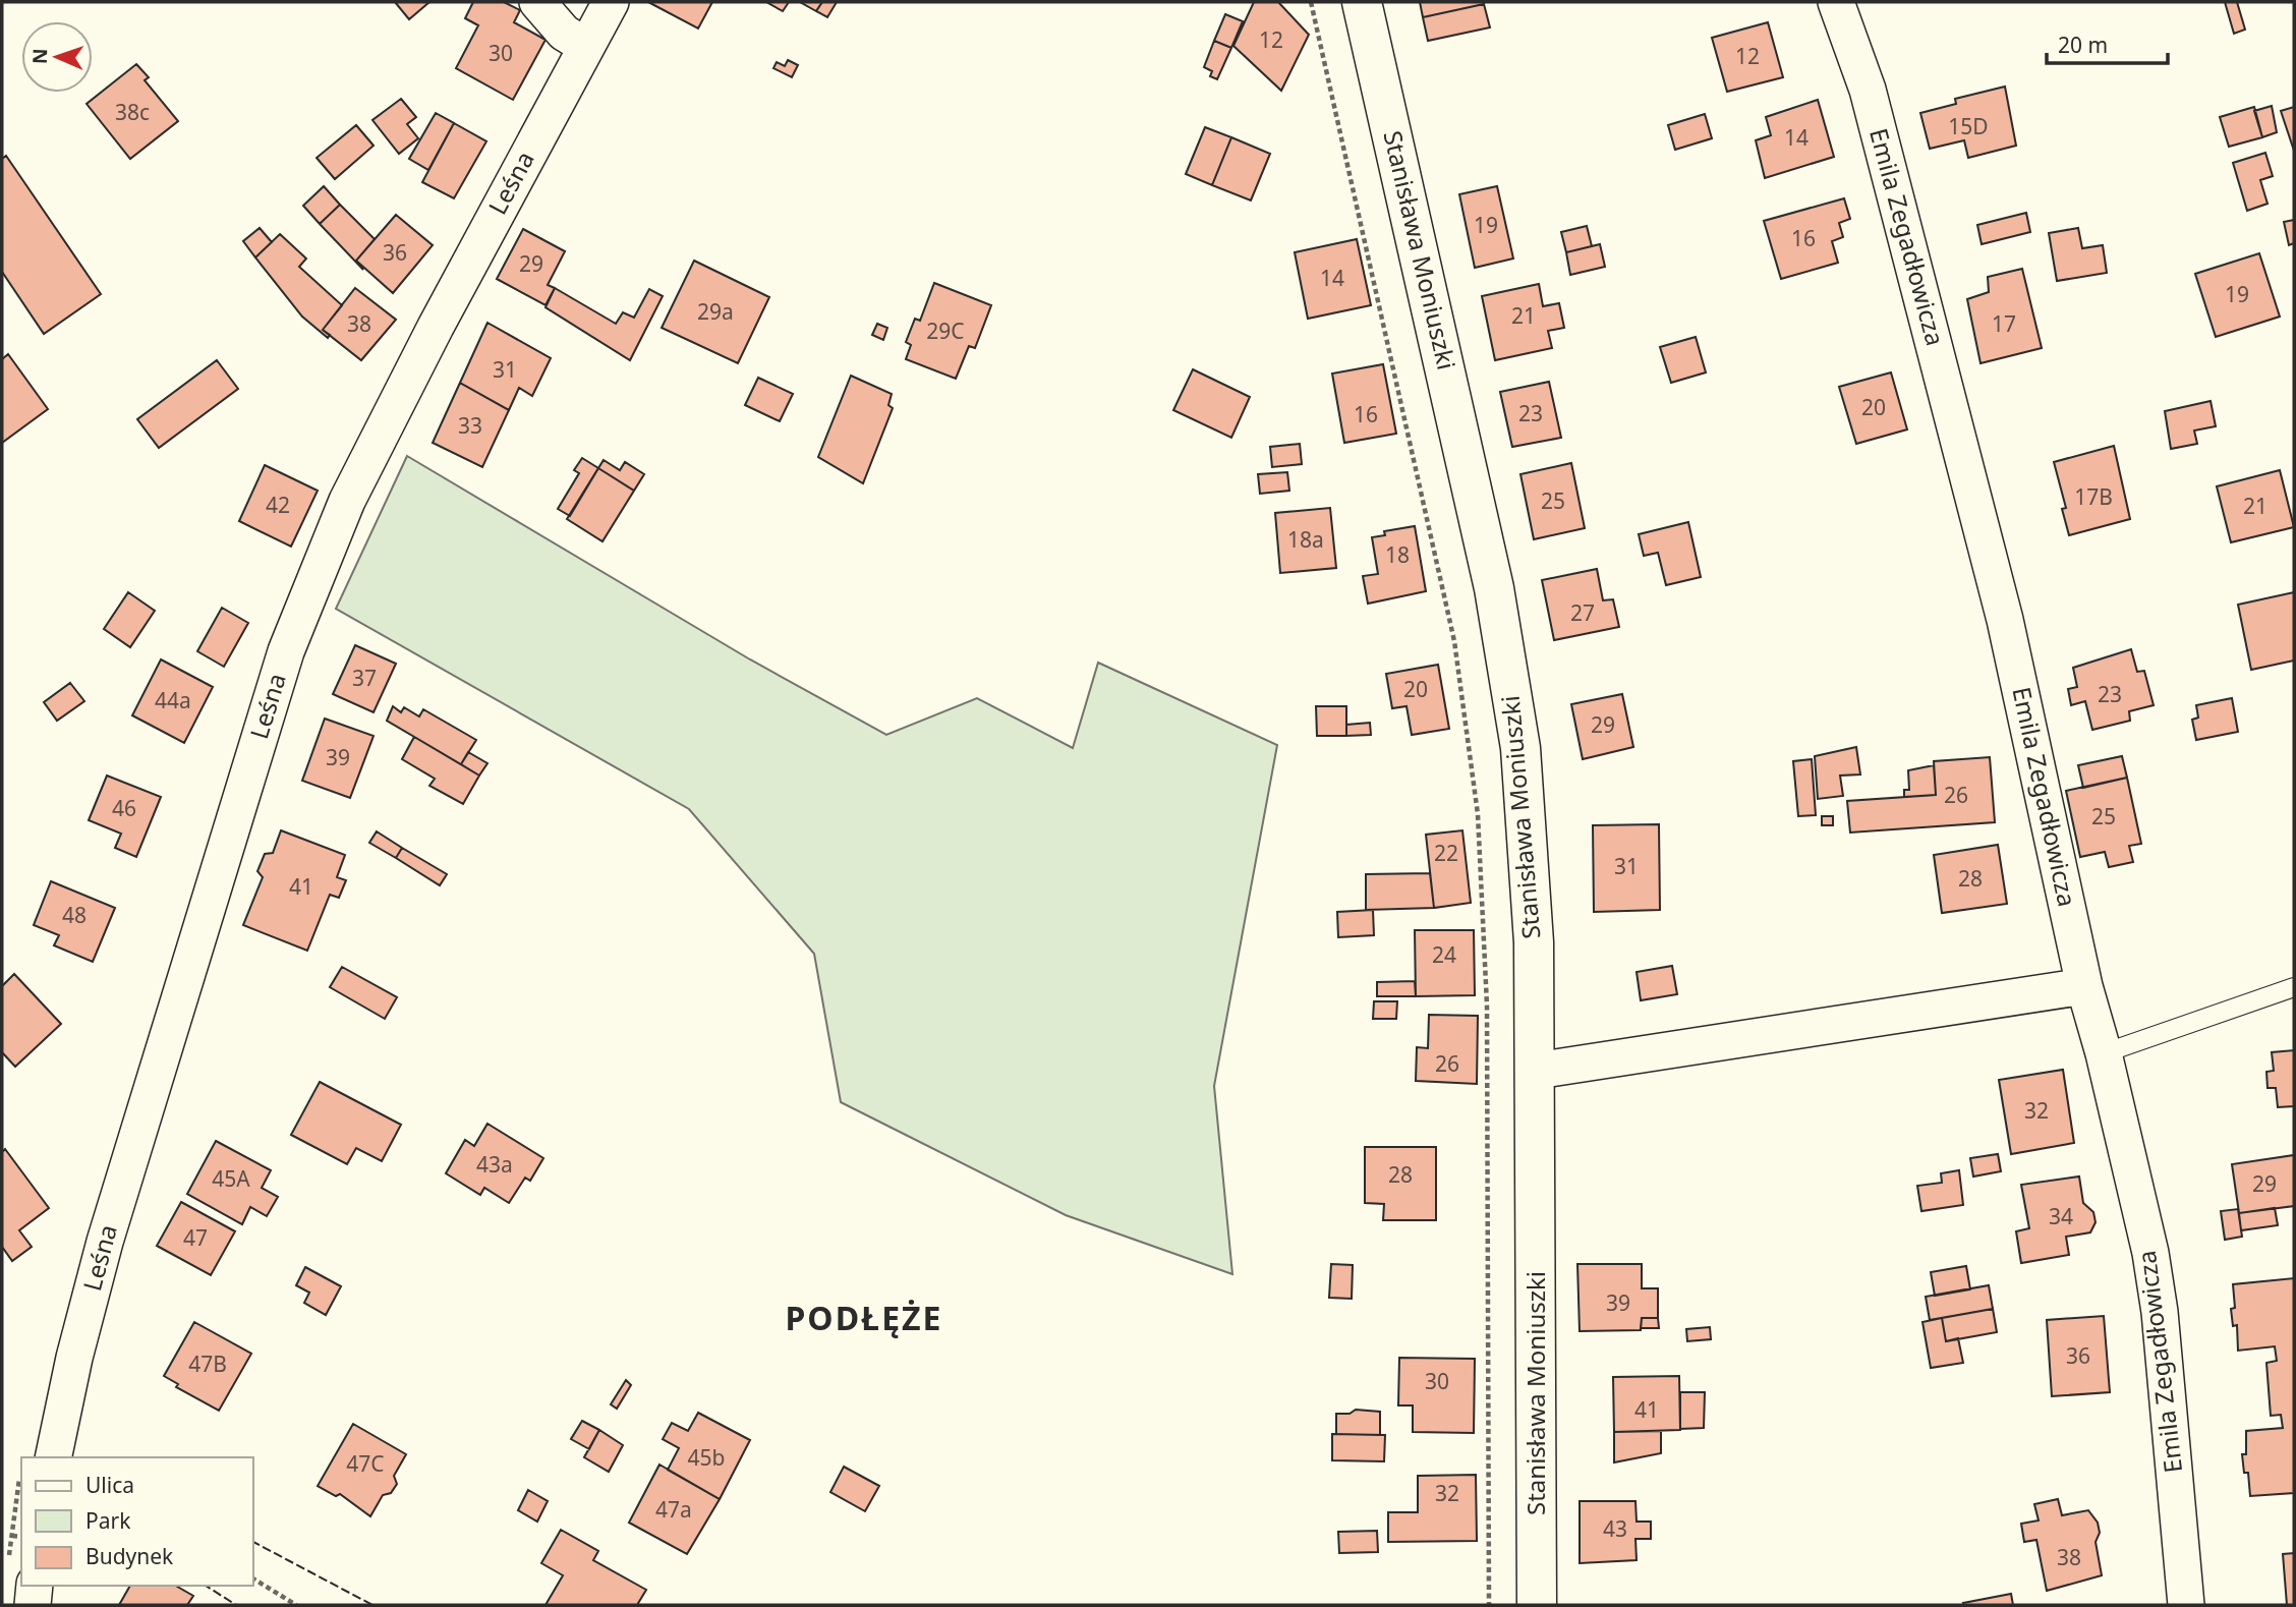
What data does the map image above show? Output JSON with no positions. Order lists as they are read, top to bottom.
{
  "streets": {
    "street": ["Leśna", "Emila Zegadłowicza", "Stanisława Moniuszki"]
  },
  "districts": ["PODŁĘŻE"],
  "house_numbers": [
    "12",
    "30",
    "12",
    "38c",
    "15D",
    "14",
    "19",
    "16",
    "36",
    "29",
    "14",
    "19",
    "29a",
    "21",
    "38",
    "17",
    "29C",
    "31",
    "20",
    "23",
    "16",
    "33",
    "17B",
    "25",
    "42",
    "21",
    "18a",
    "18",
    "27",
    "37",
    "20",
    "23",
    "44a",
    "29",
    "39",
    "26",
    "46",
    "25",
    "22",
    "31",
    "28",
    "41",
    "48",
    "24",
    "26",
    "32",
    "43a",
    "28",
    "45A",
    "29",
    "34",
    "47",
    "39",
    "36",
    "47B",
    "30",
    "41",
    "45b",
    "47C",
    "32",
    "47a",
    "43",
    "38"
  ],
  "legend": ["Ulica", "Park", "Budynek"],
  "scale_bar": "20 m",
  "north": "left"
}
